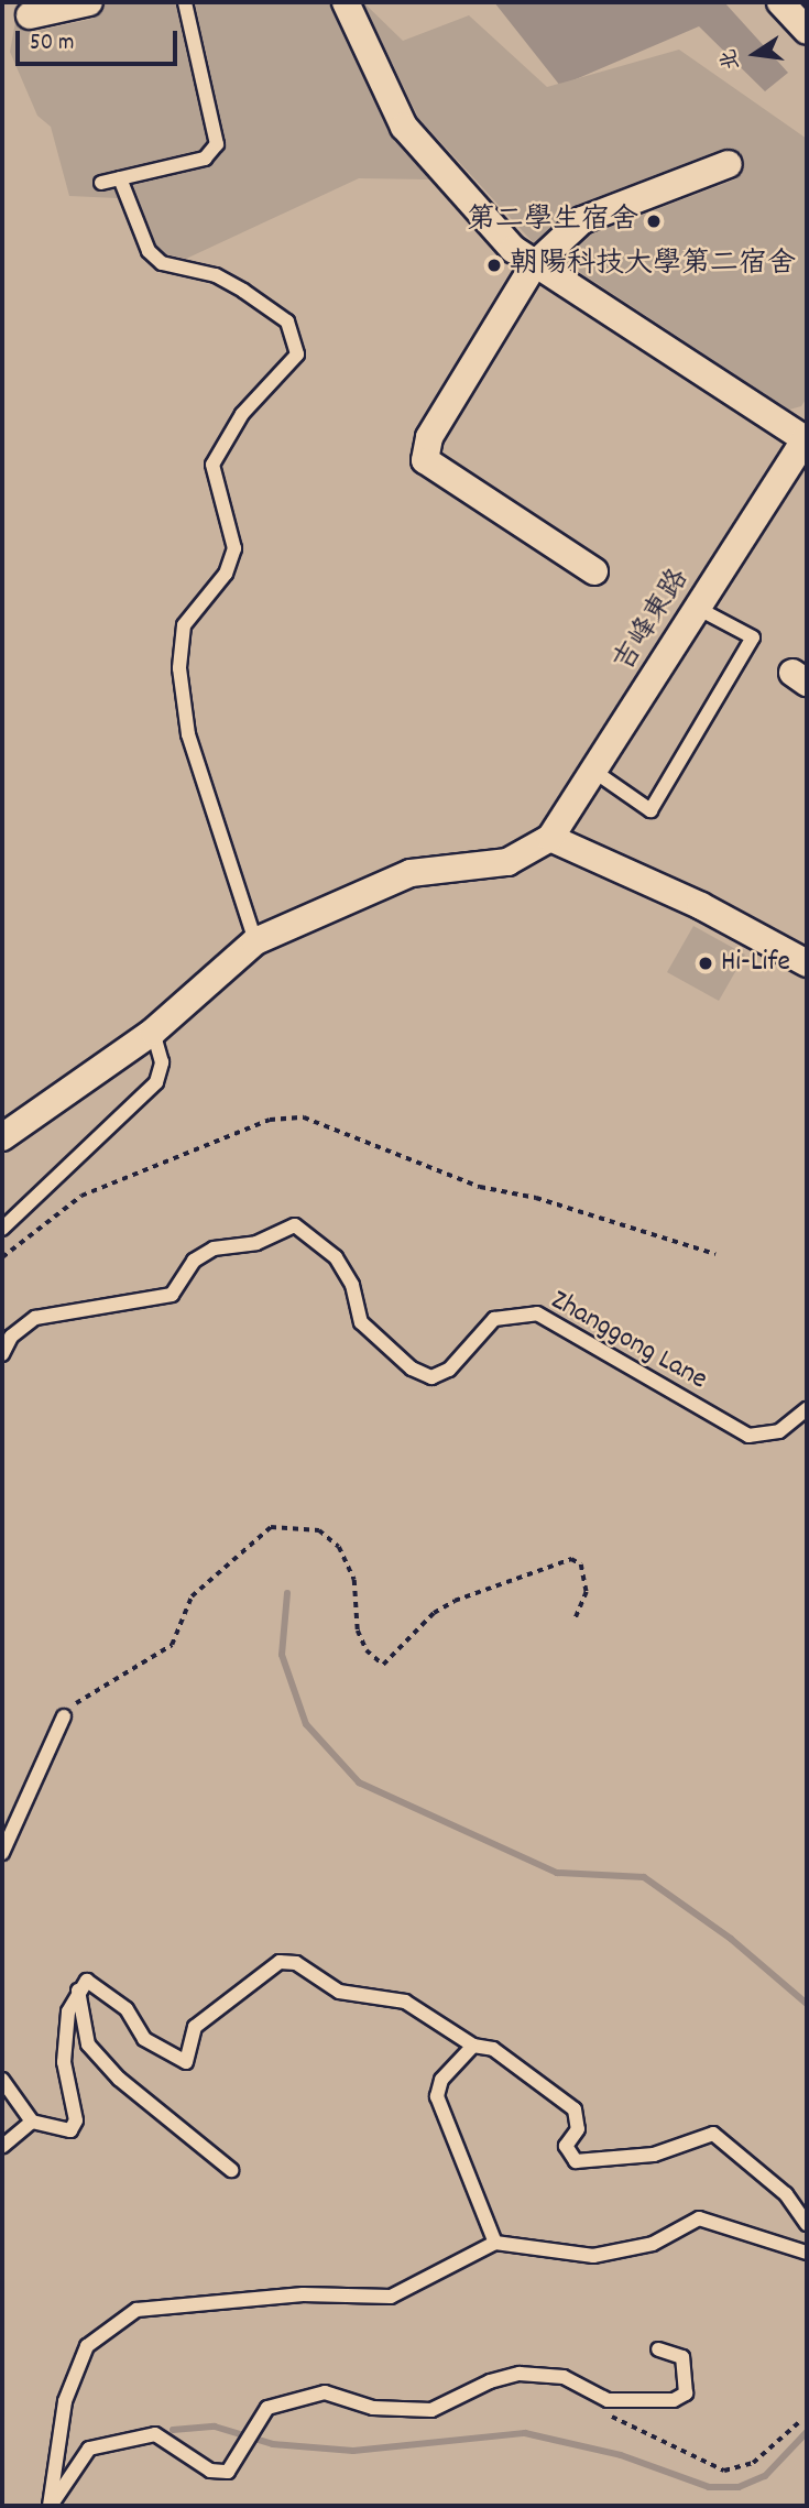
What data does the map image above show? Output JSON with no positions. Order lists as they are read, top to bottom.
{
  "streets": {
    "street": ["吉峰東路"],
    "lane": ["Zhanggong Lane"]
  },
  "places": ["第二學生宿舍", "朝陽科技大學第二宿舍", "Hi-Life"],
  "scale_bar": "50 m",
  "north": "left"
}
